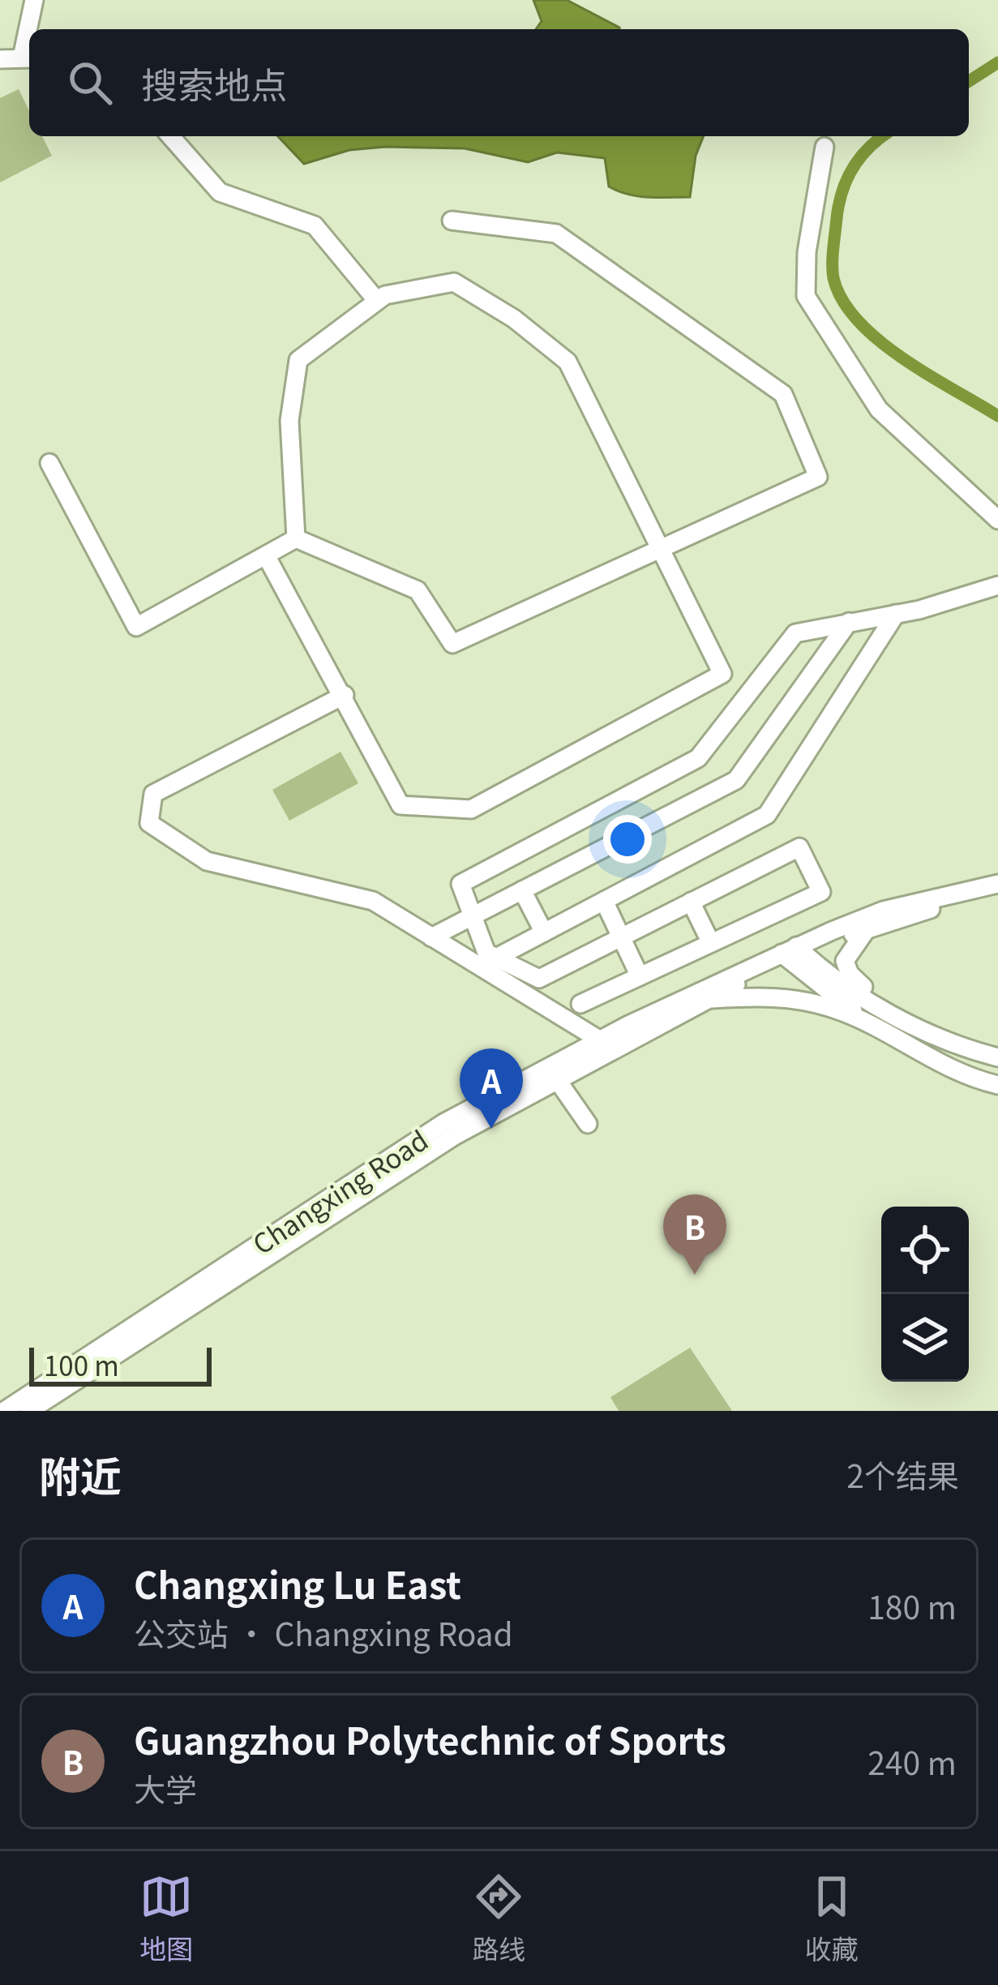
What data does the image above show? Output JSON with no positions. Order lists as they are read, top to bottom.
{
  "streets": {
    "street": ["Changxing Road"]
  },
  "scale_bar": "100 m",
  "page": {
    "search": "搜索地点",
    "pins": ["A", "B"],
    "scale": "100 m",
    "heading": ["附近", "2个结果"],
    "list": [
      {
        "mark": "A",
        "name": "Changxing Lu East",
        "note": "公交站 · Changxing Road",
        "value": "180 m"
      },
      {
        "mark": "B",
        "name": "Guangzhou Polytechnic of Sports",
        "note": "大学",
        "value": "240 m"
      }
    ],
    "nav": ["地图", "路线", "收藏"]
  }
}
